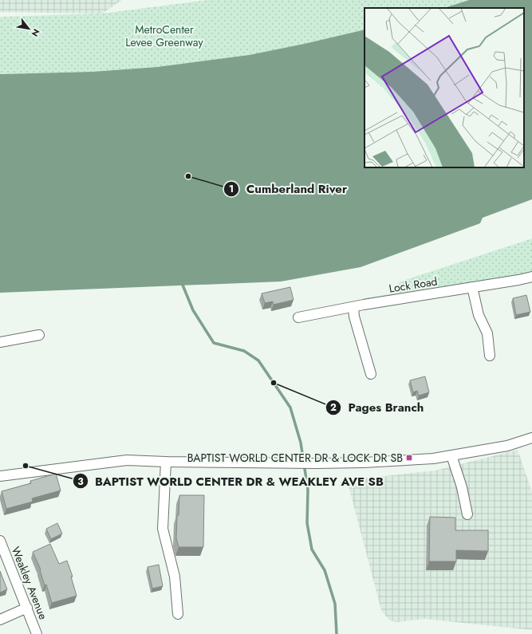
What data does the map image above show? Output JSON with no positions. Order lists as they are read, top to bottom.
{
  "streets": {
    "street": ["Lock Road", "Weakley Avenue"]
  },
  "parks": ["MetroCenter Levee Greenway"],
  "places": {
    "other": ["Cumberland River", "Pages Branch", "BAPTIST WORLD CENTER DR & WEAKLEY AVE SB"],
    "transit": ["BAPTIST WORLD CENTER DR & LOCK DR SB"]
  },
  "north": "bottom right"
}
